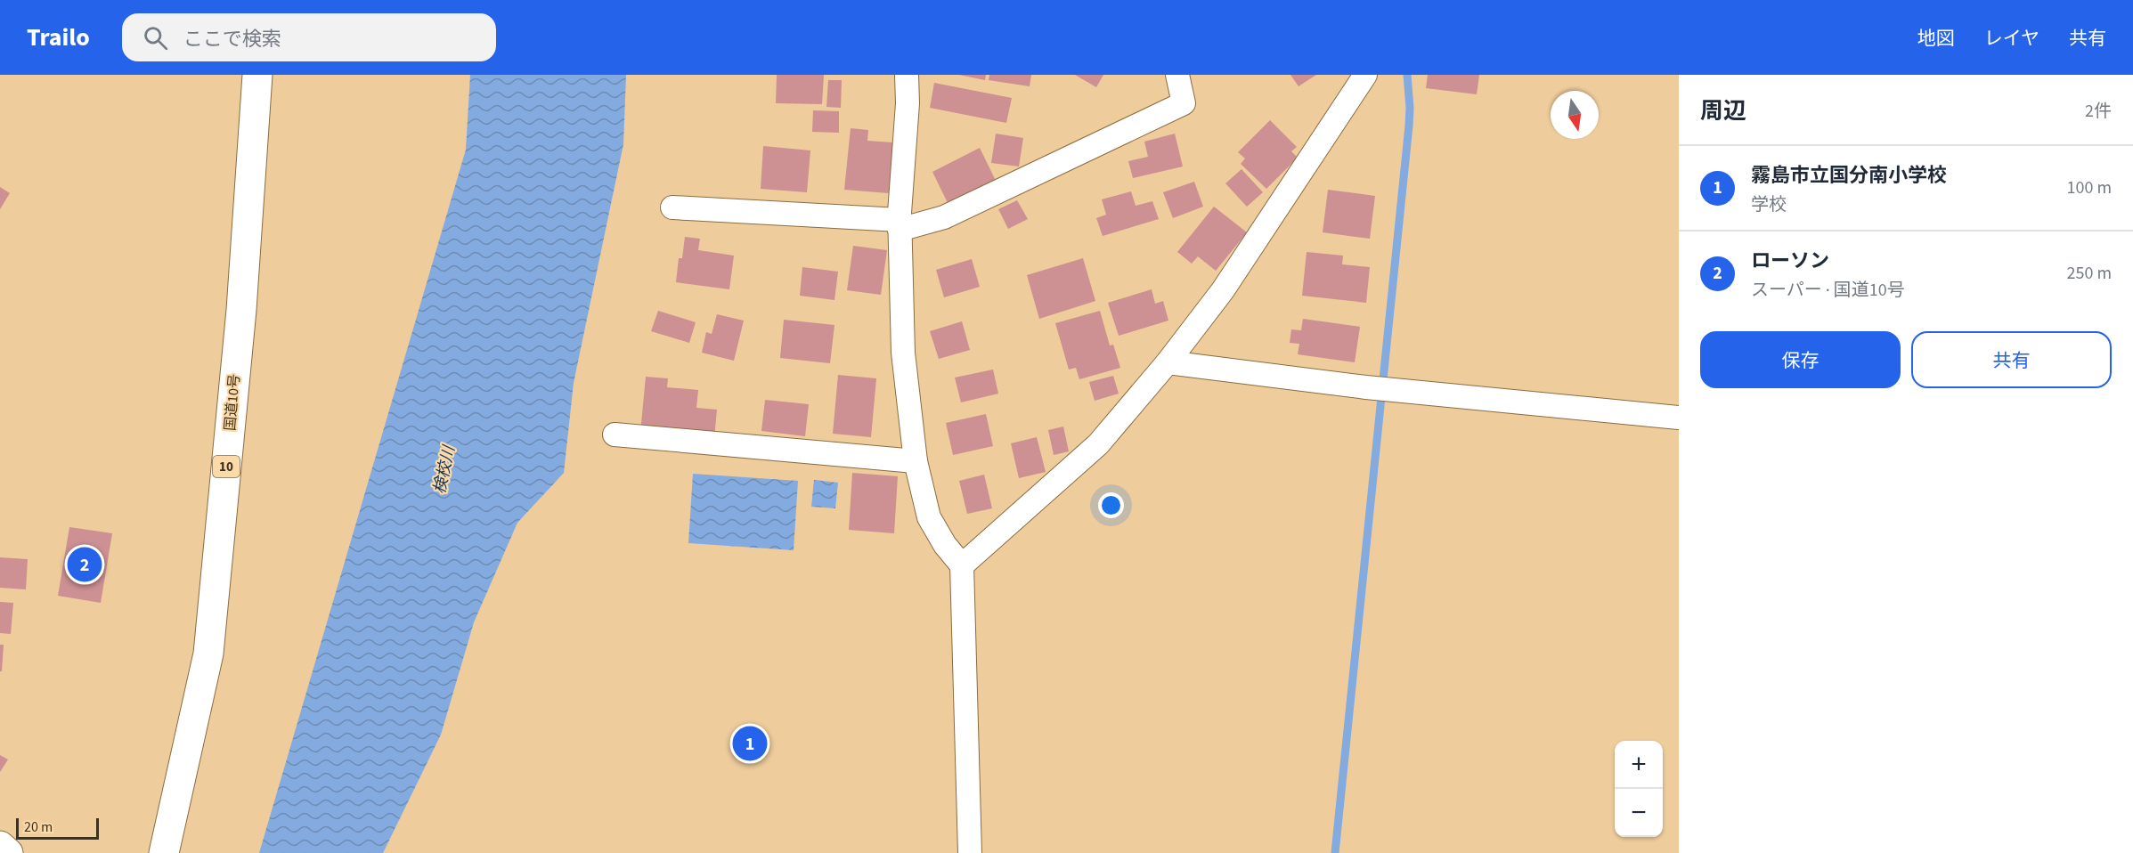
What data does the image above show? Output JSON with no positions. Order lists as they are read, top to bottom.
{
  "streets": {
    "main road": ["国道10号", "10"]
  },
  "water": ["検校川"],
  "scale_bar": "20 m",
  "north": "bottom",
  "page": {
    "header": "Trailo",
    "search": "ここで検索",
    "nav": ["地図", "レイヤ", "共有"],
    "heading": ["周辺", "2件"],
    "list": [
      {
        "mark": "1",
        "name": "霧島市立国分南小学校",
        "note": "学校",
        "value": "100 m"
      },
      {
        "mark": "2",
        "name": "ローソン",
        "note": "スーパー · 国道10号",
        "value": "250 m"
      }
    ],
    "buttons": ["保存", "共有"],
    "pins": ["2", "1"],
    "map_buttons": ["+", "−"],
    "scale": "20 m"
  }
}
